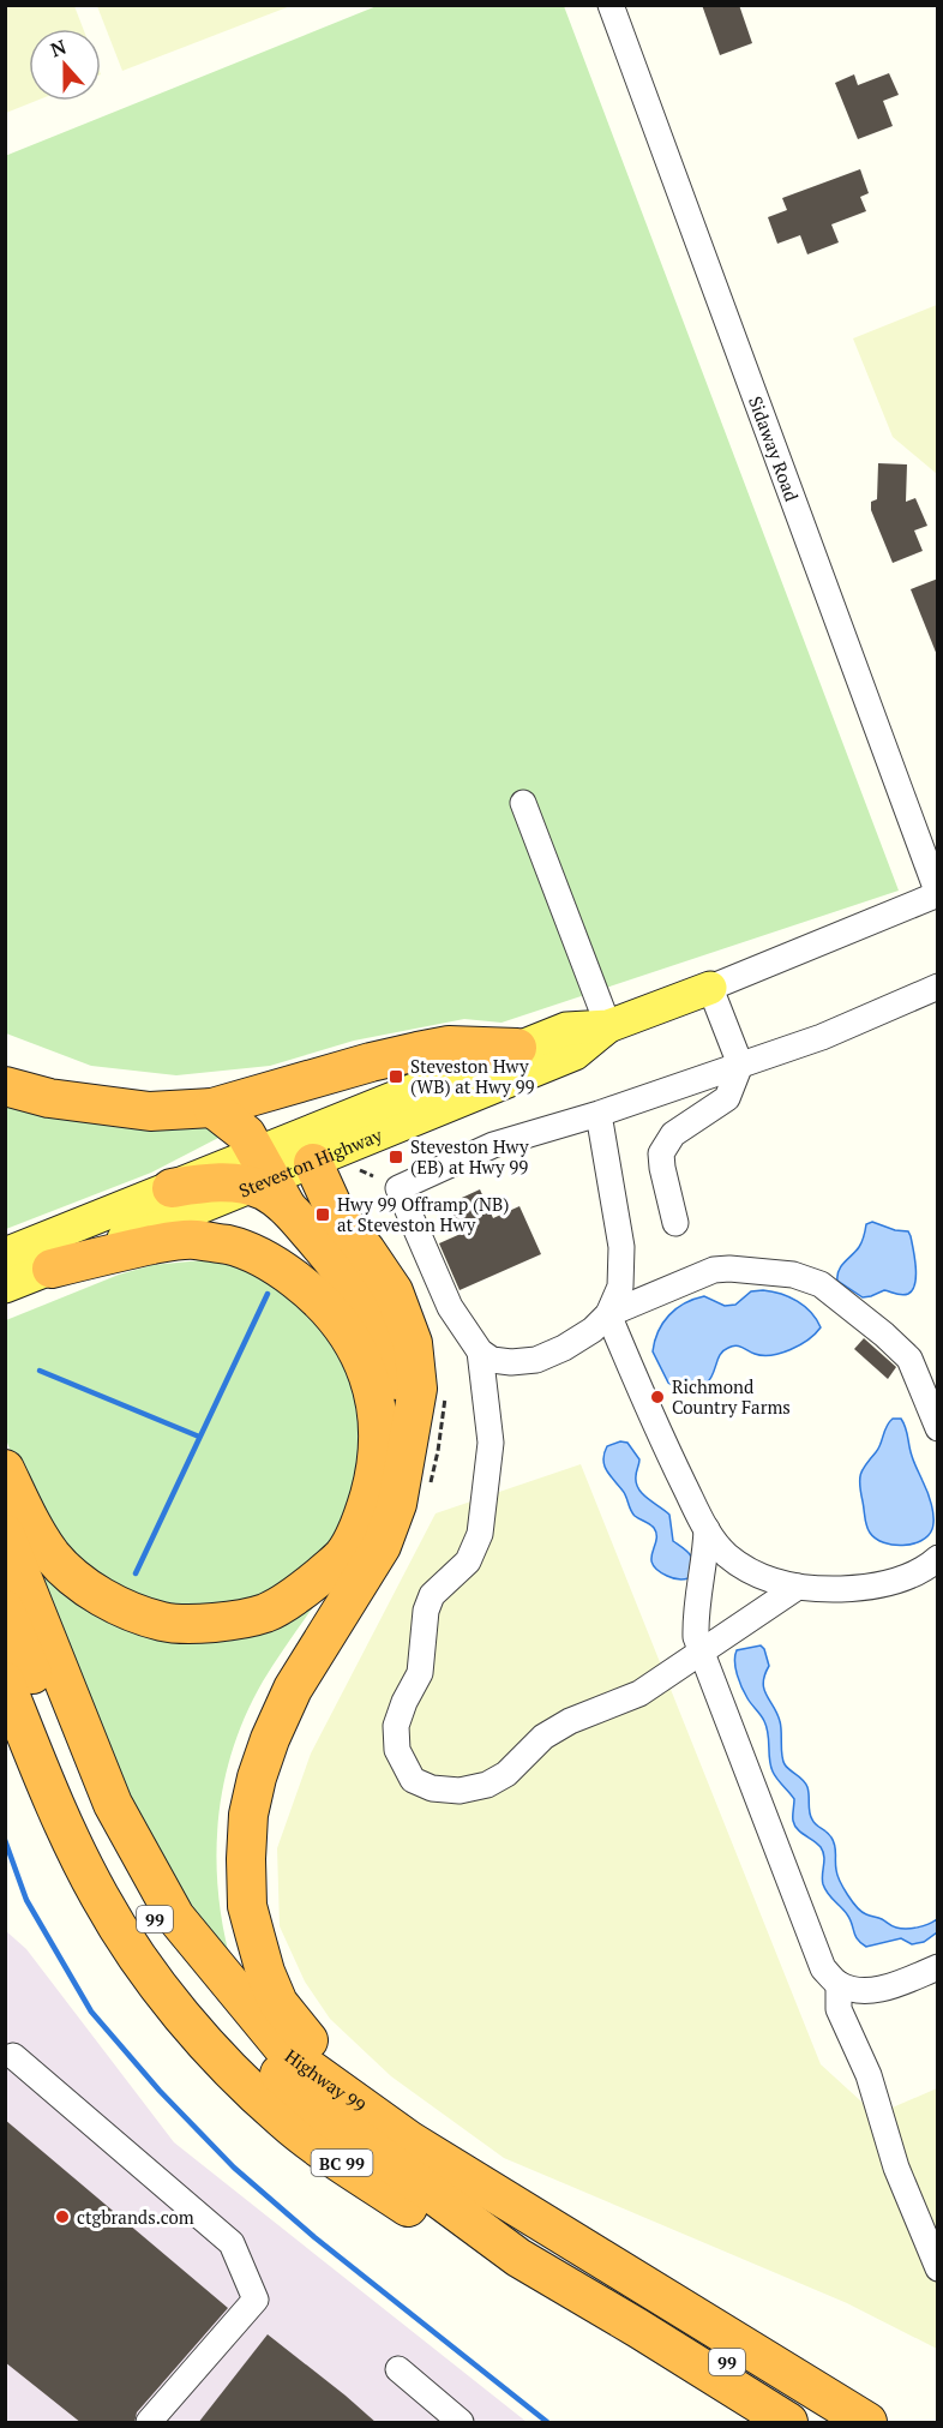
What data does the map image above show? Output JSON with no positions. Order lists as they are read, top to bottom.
{
  "streets": {
    "highway": ["99", "Highway 99", "BC 99"],
    "main road": ["Steveston Highway"],
    "street": ["Sidaway Road"]
  },
  "crossings": [
    ["Sidaway Road", "Steveston Highway"],
    ["99", "Highway 99"]
  ],
  "places": {
    "transit": ["Steveston Hwy (WB) at Hwy 99", "Steveston Hwy (EB) at Hwy 99", "Hwy 99 Offramp (NB) at Steveston Hwy"],
    "other": ["Richmond Country Farms", "ctgbrands.com"]
  },
  "north": "top"
}
